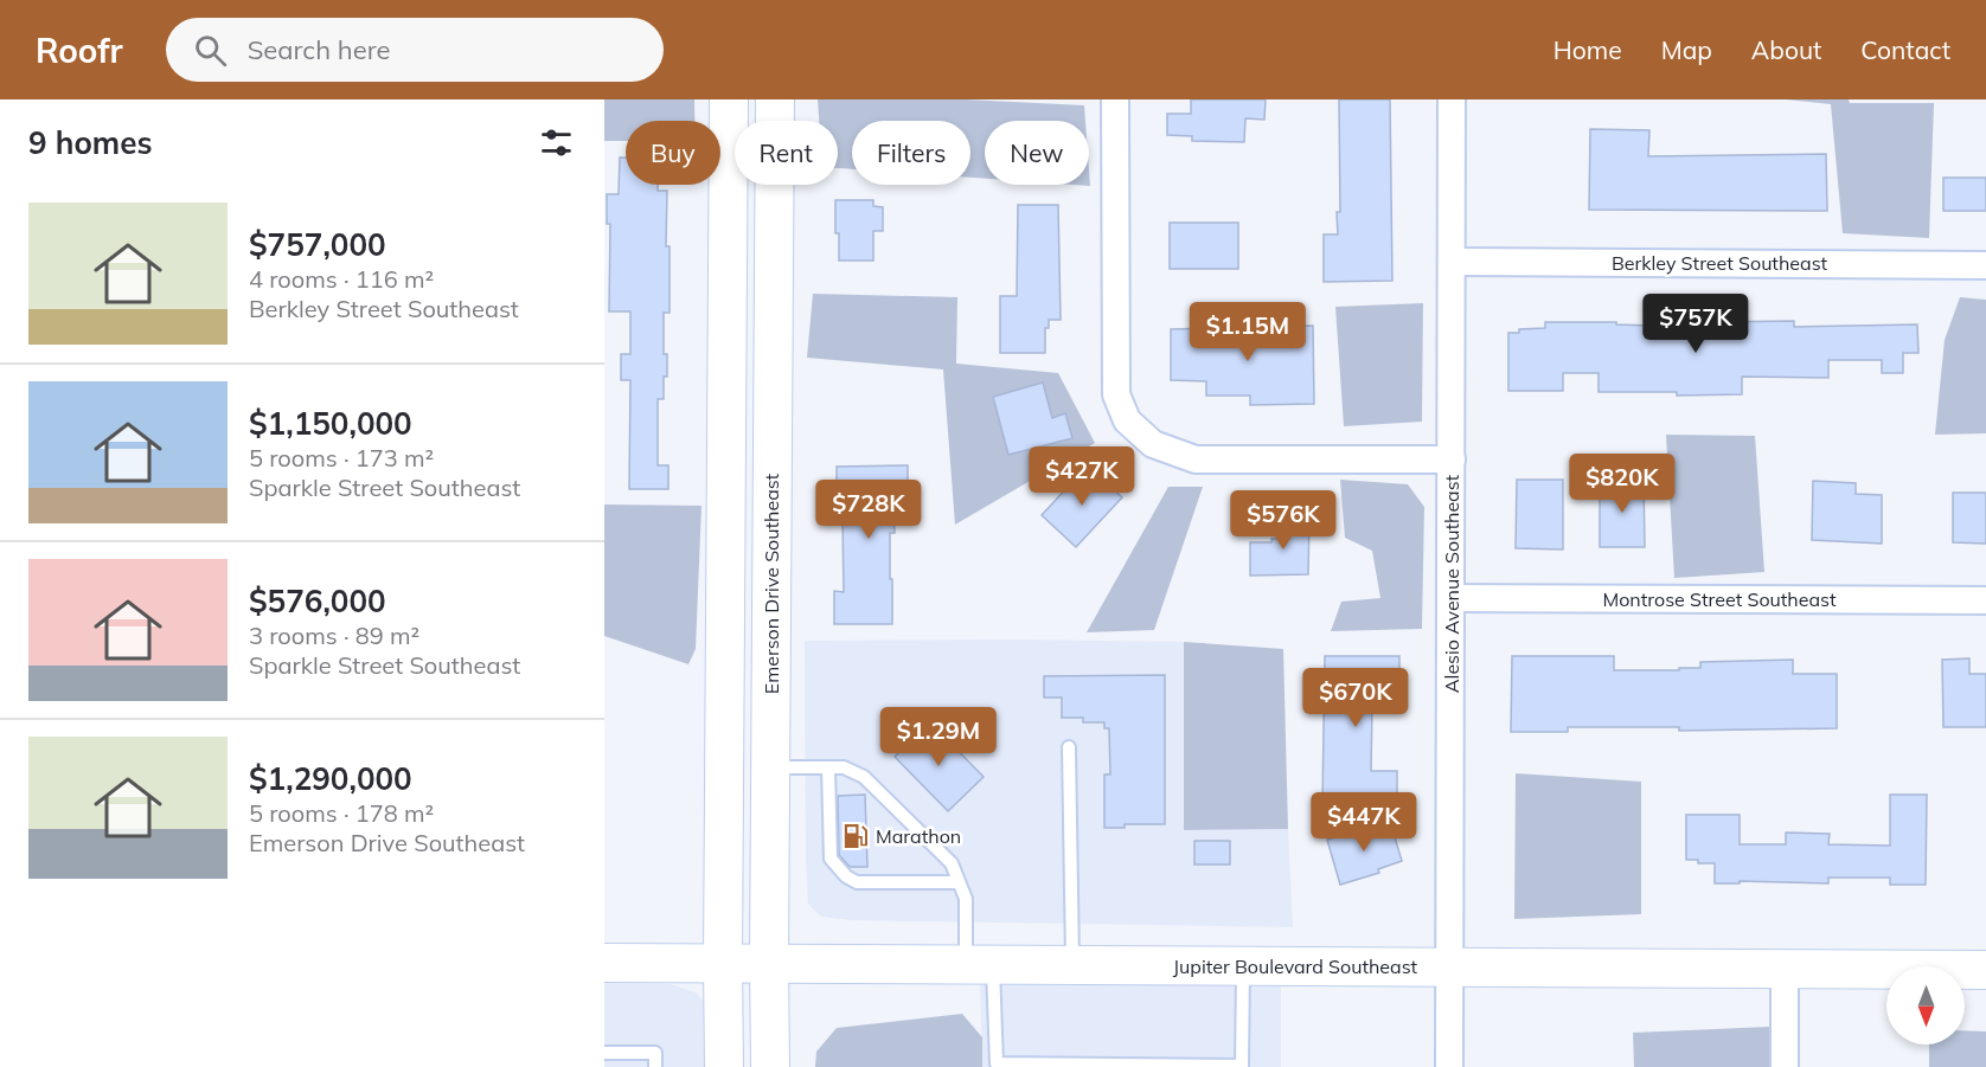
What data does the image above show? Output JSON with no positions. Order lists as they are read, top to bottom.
{
  "streets": {
    "street": [
      "Berkley Street Southeast",
      "Emerson Drive Southeast",
      "Alesio Avenue Southeast",
      "Montrose Street Southeast",
      "Jupiter Boulevard Southeast"
    ]
  },
  "crossings": [
    ["Berkley Street Southeast", "Alesio Avenue Southeast"],
    ["Emerson Drive Southeast", "Jupiter Boulevard Southeast"],
    ["Alesio Avenue Southeast", "Montrose Street Southeast"],
    ["Alesio Avenue Southeast", "Jupiter Boulevard Southeast"]
  ],
  "places": {
    "fuel station": ["Marathon"]
  },
  "north": "bottom",
  "page": {
    "header": "Roofr",
    "search": "Search here",
    "nav": [
      "Home",
      "Map",
      "About",
      "Contact"
    ],
    "heading": "9 homes",
    "chip": [
      "Buy",
      "Rent",
      "Filters",
      "New"
    ],
    "list": [
      {
        "name": "$757,000",
        "note": "4 rooms · 116 m² · Berkley Street Southeast"
      },
      {
        "name": "$1,150,000",
        "note": "5 rooms · 173 m² · Sparkle Street Southeast"
      },
      {
        "name": "$576,000",
        "note": "3 rooms · 89 m² · Sparkle Street Southeast"
      },
      {
        "name": "$1,290,000",
        "note": "5 rooms · 178 m² · Emerson Drive Southeast"
      }
    ],
    "price": [
      "$757K",
      "$1.15M",
      "$427K",
      "$820K",
      "$728K",
      "$576K",
      "$670K",
      "$1.29M",
      "$447K"
    ]
  }
}
